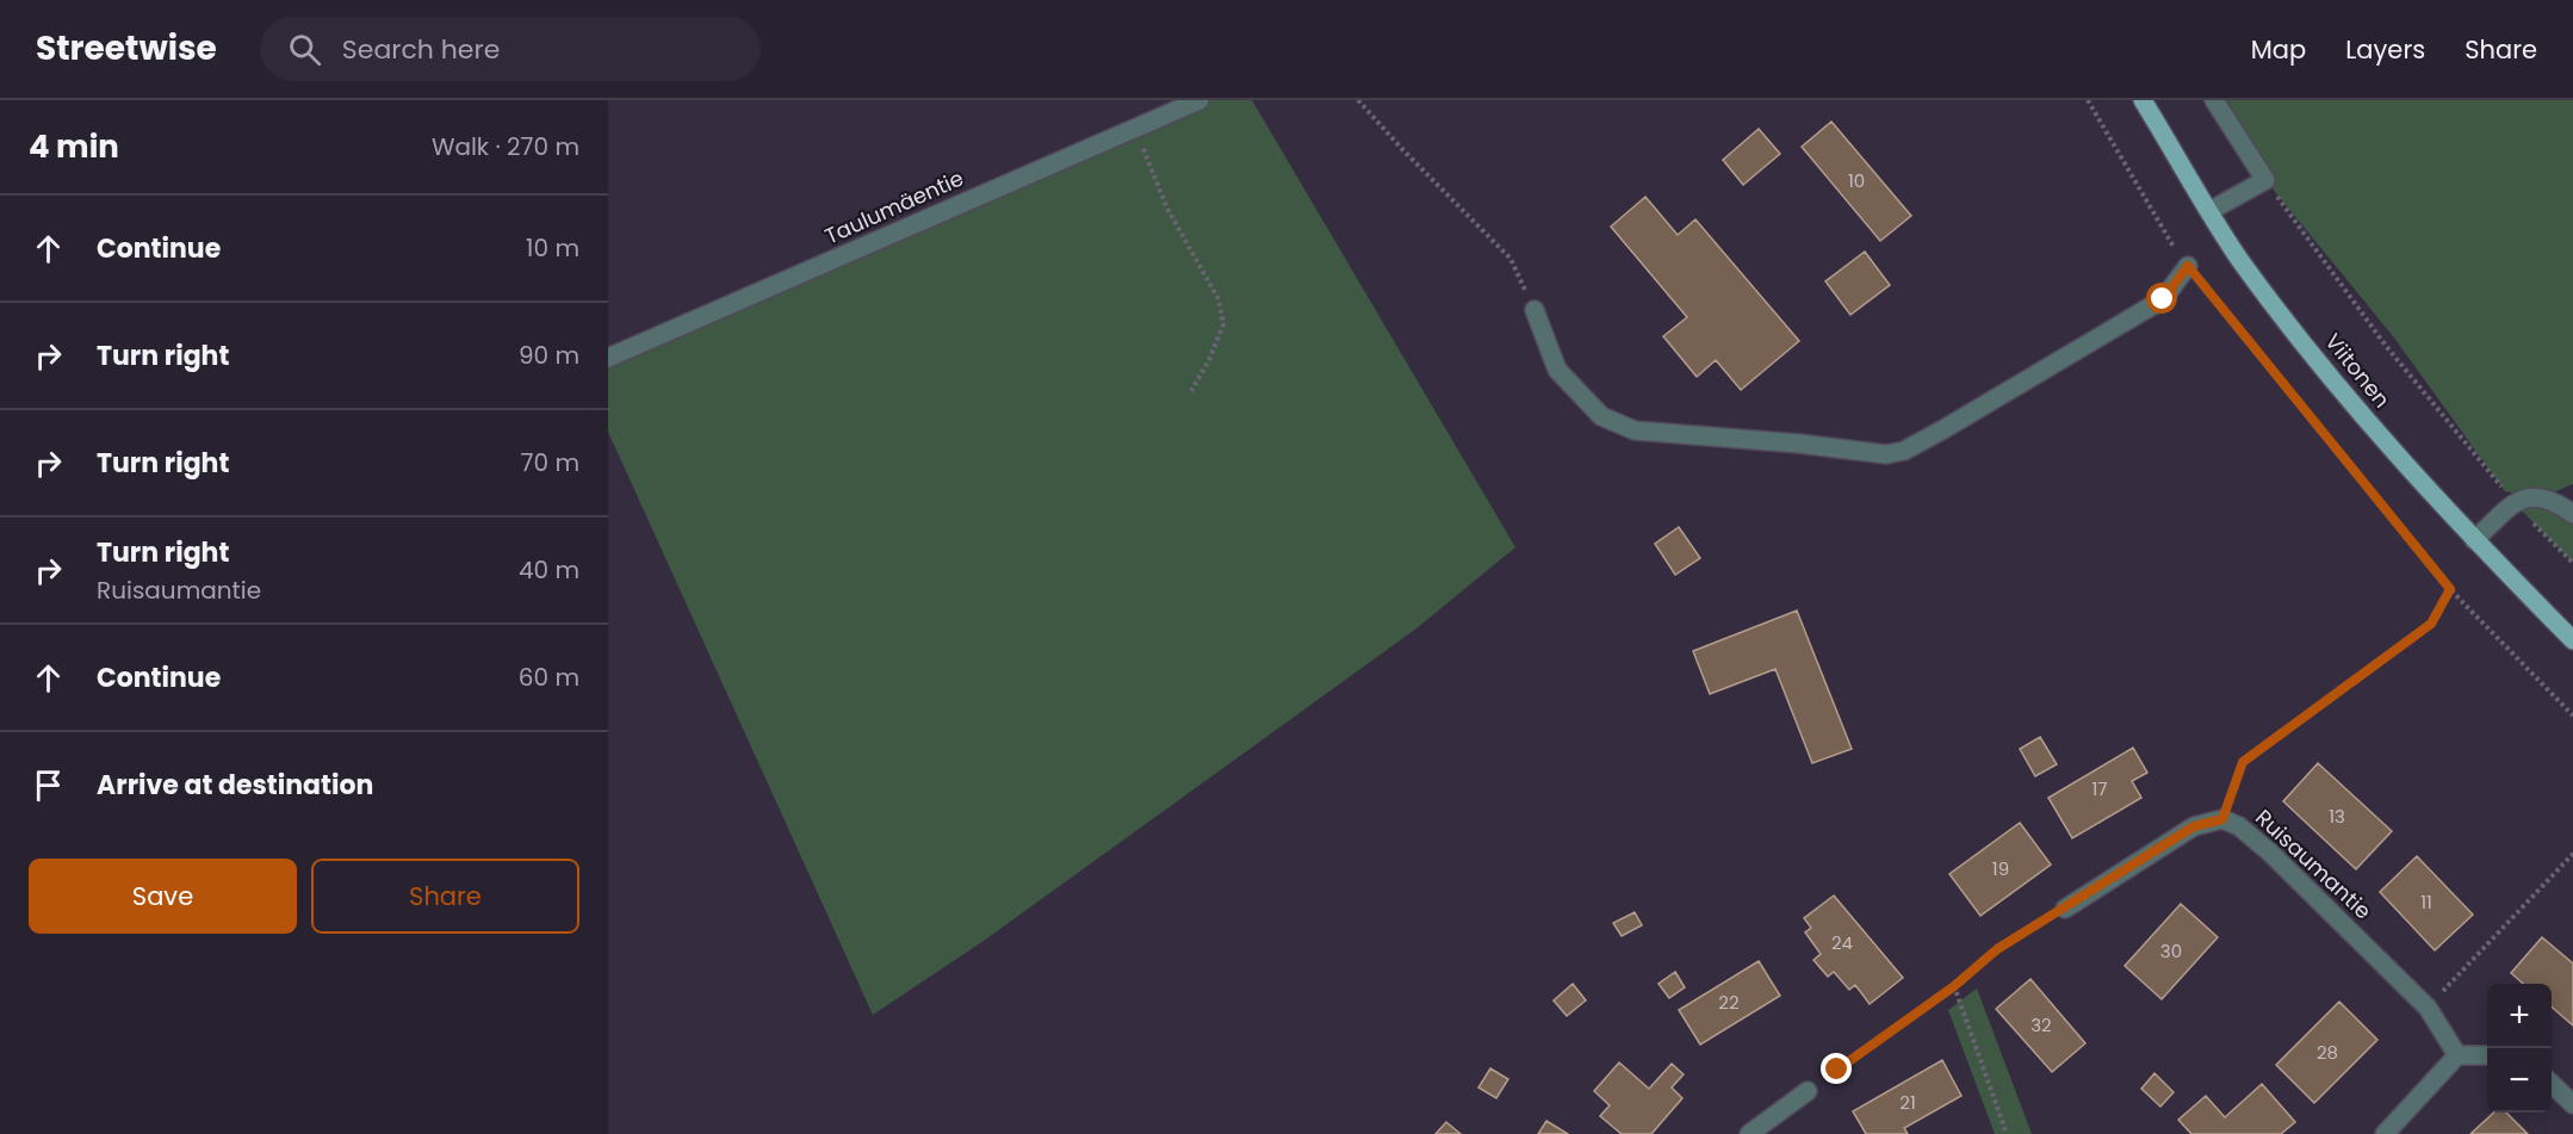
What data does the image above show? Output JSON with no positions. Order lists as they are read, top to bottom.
{
  "streets": {
    "main road": ["Viitonen"],
    "street": ["Taulumäentie", "Ruisaumantie"]
  },
  "house_numbers": [
    "10",
    "17",
    "13",
    "19",
    "11",
    "24",
    "30",
    "22",
    "32",
    "28",
    "21"
  ],
  "page": {
    "header": "Streetwise",
    "search": "Search here",
    "nav": ["Map", "Layers", "Share"],
    "heading": ["4 min", "Walk · 270 m"],
    "list": [
      ["Continue", "10 m"],
      ["Turn right", "90 m"],
      ["Turn right", "70 m"],
      ["Turn right", "Ruisaumantie", "40 m"],
      ["Continue", "60 m"],
      "Arrive at destination"
    ],
    "buttons": ["Save", "Share"],
    "map_buttons": ["+", "−"]
  }
}
